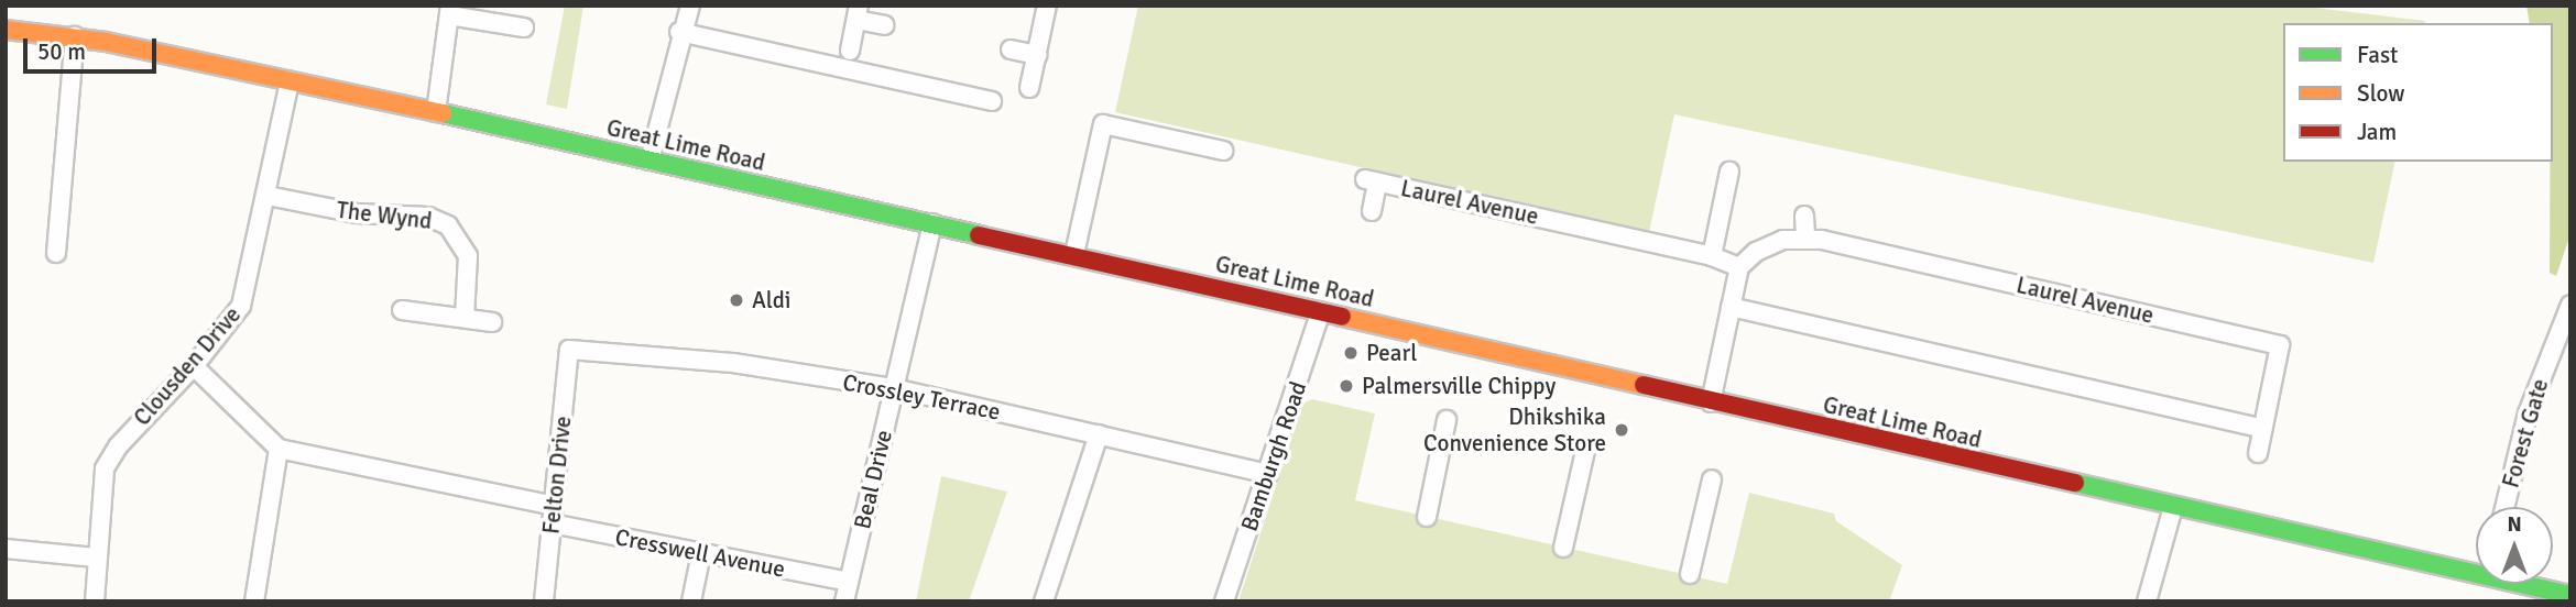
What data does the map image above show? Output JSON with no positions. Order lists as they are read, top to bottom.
{
  "streets": {
    "main road": ["Great Lime Road"],
    "street": [
      "Laurel Avenue",
      "The Wynd",
      "Clousden Drive",
      "Crossley Terrace",
      "Forest Gate",
      "Bamburgh Road",
      "Felton Drive",
      "Beal Drive",
      "Cresswell Avenue"
    ]
  },
  "crossings": [
    ["Great Lime Road", "Clousden Drive"],
    ["Great Lime Road", "Bamburgh Road"],
    ["Great Lime Road", "Beal Drive"],
    ["The Wynd", "Clousden Drive"],
    ["Crossley Terrace", "Bamburgh Road"],
    ["Crossley Terrace", "Felton Drive"],
    ["Crossley Terrace", "Beal Drive"],
    ["Felton Drive", "Cresswell Avenue"],
    ["Beal Drive", "Cresswell Avenue"]
  ],
  "places": [
    "Aldi",
    "Pearl",
    "Palmersville Chippy",
    "Dhikshika Convenience Store"
  ],
  "legend": ["Fast", "Slow", "Jam"],
  "scale_bar": "50 m",
  "north": "top"
}
